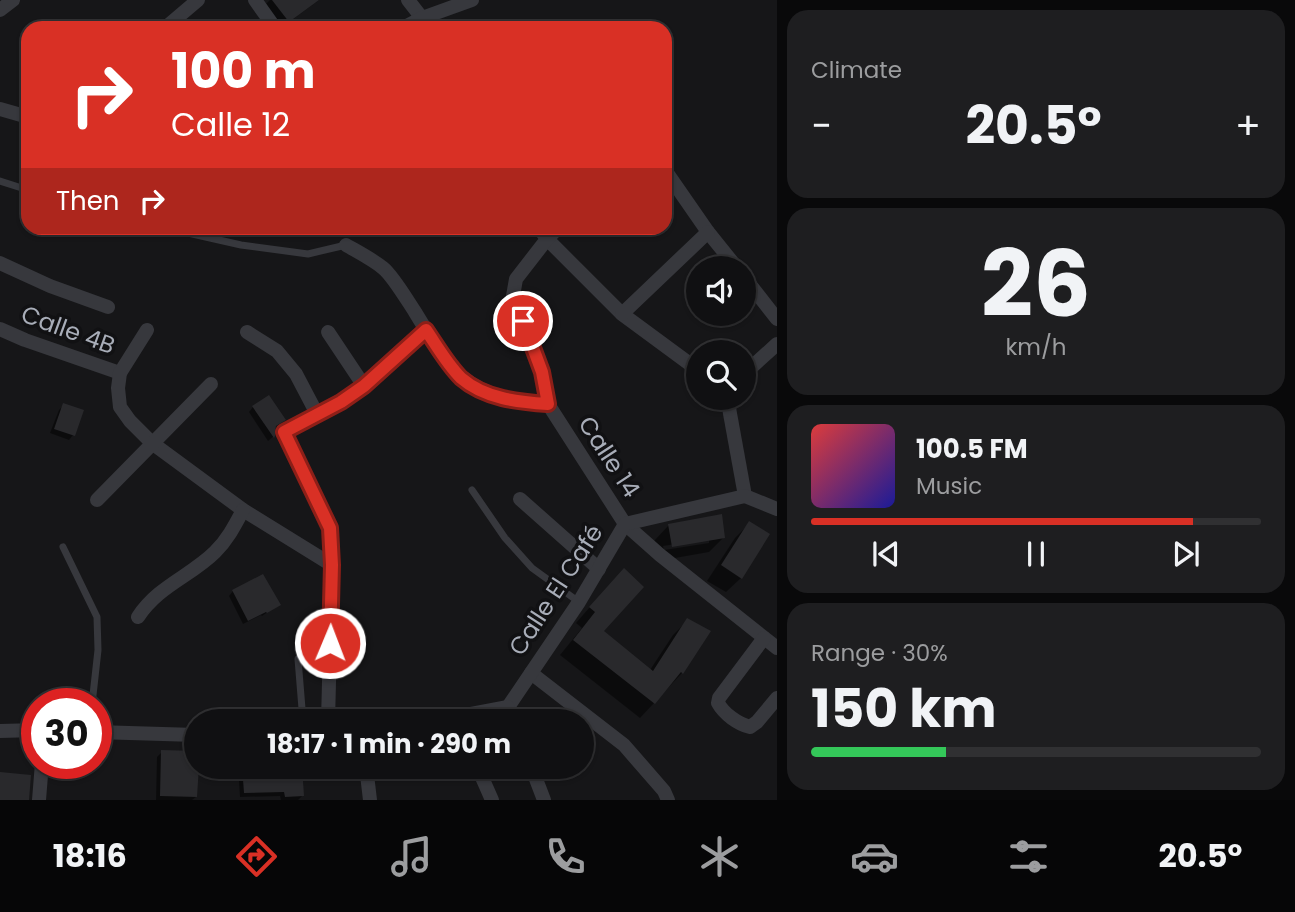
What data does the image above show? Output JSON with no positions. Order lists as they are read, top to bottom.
{
  "streets": {
    "street": ["Calle 4B", "Calle 14", "Calle El Café"]
  },
  "crossings": [
    ["Calle 14", "Calle El Café"]
  ],
  "page": {
    "tile": [
      "Climate",
      ["26", "km/h"],
      ["Range · 30%", "150 km"]
    ],
    "turn": ["100 m", "Calle 12"],
    "heat": ["−", "20.5°", "+"],
    "then": "Then",
    "song": ["100.5 FM", "Music"],
    "limit": "30",
    "trip": "18:17 · 1 min · 290 m",
    "tabs": ["18:16", "20.5°"]
  }
}
